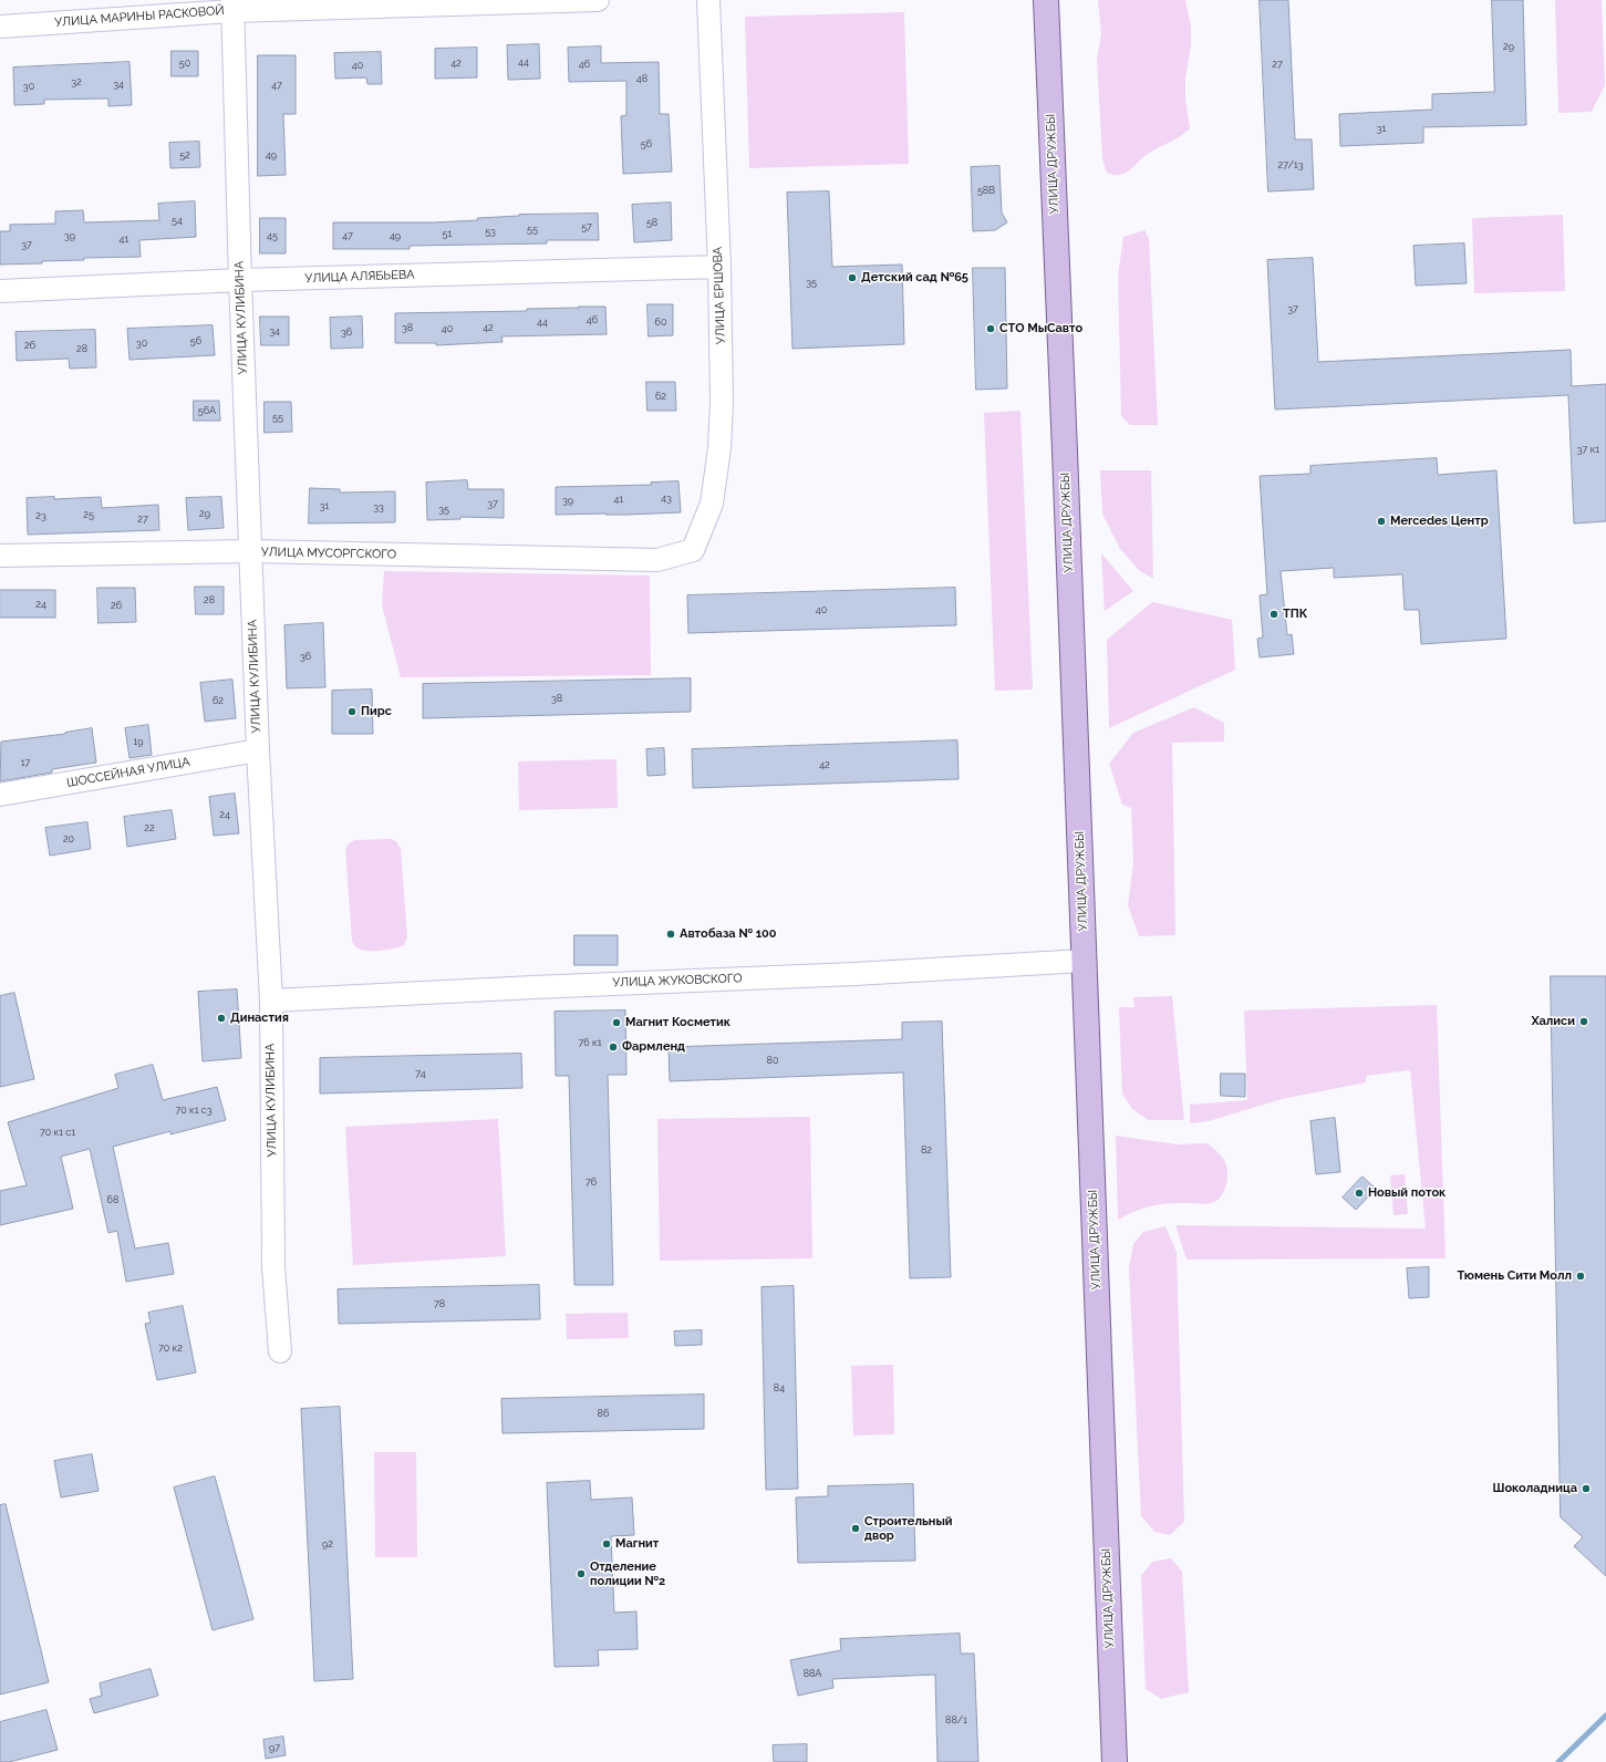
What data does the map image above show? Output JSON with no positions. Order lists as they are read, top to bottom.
{
  "streets": {
    "main road": ["УЛИЦА ДРУЖБЫ"],
    "street": [
      "УЛИЦА МАРИНЫ РАСКОВОЙ",
      "УЛИЦА АЛЯБЬЕВА",
      "УЛИЦА ЕРШОВА",
      "УЛИЦА КУЛИБИНА",
      "УЛИЦА МУСОРГСКОГО",
      "ШОССЕЙНАЯ УЛИЦА",
      "УЛИЦА ЖУКОВСКОГО"
    ]
  },
  "crossings": [
    ["УЛИЦА МАРИНЫ РАСКОВОЙ", "УЛИЦА КУЛИБИНА"],
    ["УЛИЦА ДРУЖБЫ", "УЛИЦА ЖУКОВСКОГО"],
    ["УЛИЦА АЛЯБЬЕВА", "УЛИЦА ЕРШОВА"],
    ["УЛИЦА АЛЯБЬЕВА", "УЛИЦА КУЛИБИНА"],
    ["УЛИЦА ЕРШОВА", "УЛИЦА МУСОРГСКОГО"],
    ["УЛИЦА КУЛИБИНА", "УЛИЦА МУСОРГСКОГО"],
    ["УЛИЦА КУЛИБИНА", "ШОССЕЙНАЯ УЛИЦА"],
    ["УЛИЦА КУЛИБИНА", "УЛИЦА ЖУКОВСКОГО"]
  ],
  "places": [
    "Детский сад №65",
    "СТО МыСавто",
    "Mercedes Центр",
    "ТПК",
    "Пирс",
    "Автобаза № 100",
    "Династия",
    "Халиси",
    "Магнит Косметик",
    "Фармленд",
    "Новый поток",
    "Тюмень Сити Молл",
    "Шоколадница",
    "Строительный двор",
    "Магнит",
    "Отделение полиции №2"
  ],
  "house_numbers": [
    "29",
    "44",
    "50",
    "42",
    "46",
    "27",
    "40",
    "48",
    "32",
    "34",
    "47",
    "30",
    "31",
    "56",
    "52",
    "49",
    "27/13",
    "58В",
    "54",
    "58",
    "57",
    "55",
    "53",
    "51",
    "39",
    "45",
    "47",
    "49",
    "41",
    "37",
    "35",
    "37",
    "46",
    "44",
    "60",
    "38",
    "42",
    "40",
    "34",
    "36",
    "56",
    "30",
    "26",
    "28",
    "62",
    "56А",
    "55",
    "37 к1",
    "43",
    "41",
    "39",
    "37",
    "31",
    "33",
    "35",
    "29",
    "25",
    "23",
    "27",
    "28",
    "24",
    "26",
    "40",
    "36",
    "38",
    "62",
    "19",
    "17",
    "42",
    "24",
    "22",
    "20",
    "76 к1",
    "80",
    "74",
    "70 к1 с3",
    "70 к1 с1",
    "82",
    "76",
    "68",
    "78",
    "70 к2",
    "84",
    "86",
    "92",
    "88А",
    "88/1",
    "97"
  ]
}
